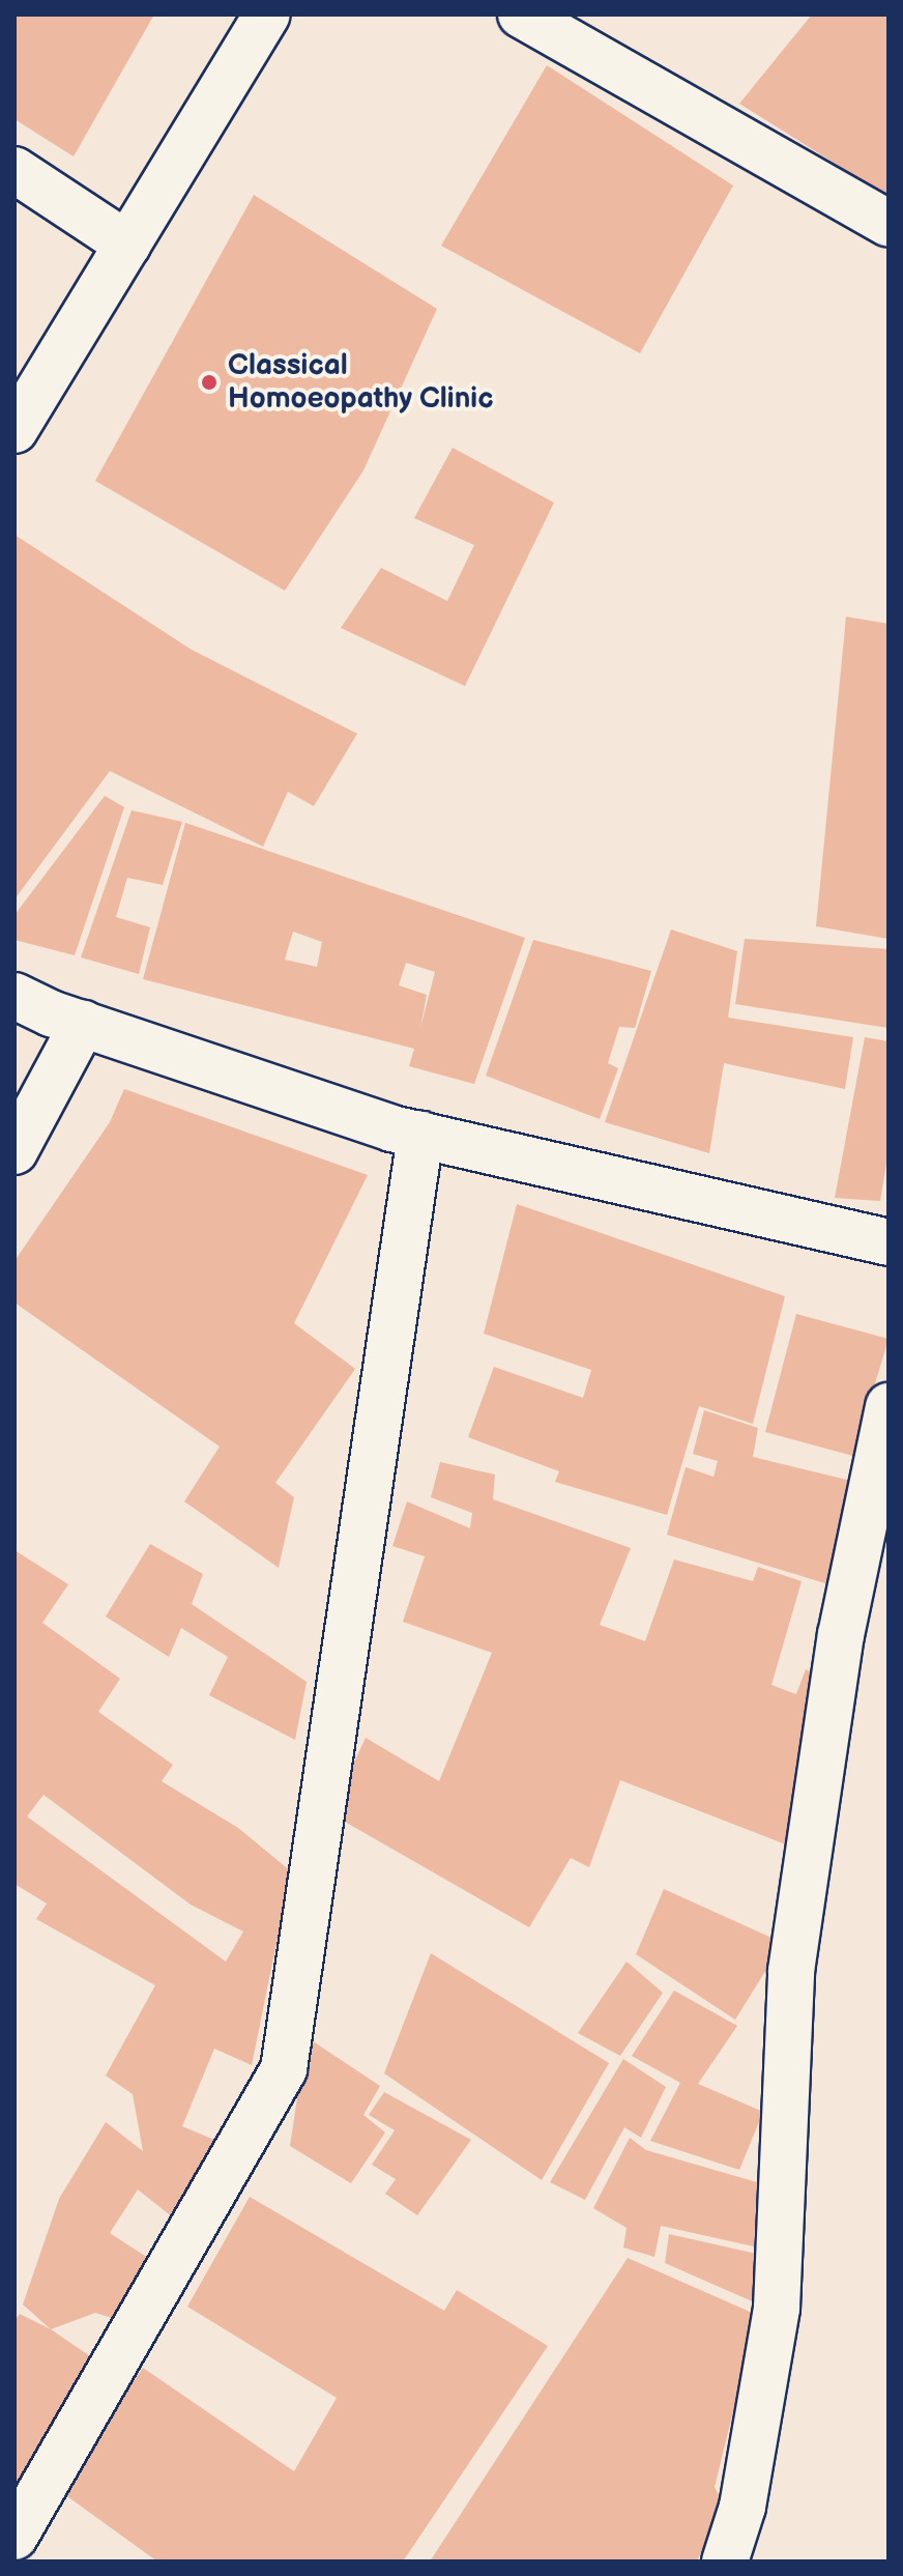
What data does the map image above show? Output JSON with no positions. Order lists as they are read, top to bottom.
{
  "places": ["Classical Homoeopathy Clinic"]
}
